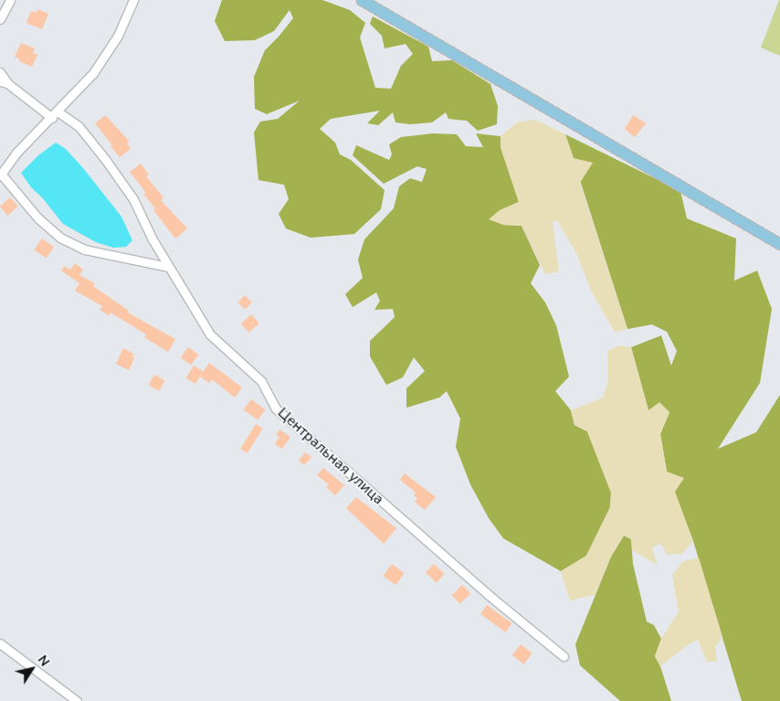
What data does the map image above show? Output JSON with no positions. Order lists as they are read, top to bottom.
{
  "streets": {
    "street": ["Центральная улица"]
  },
  "north": "top right"
}
